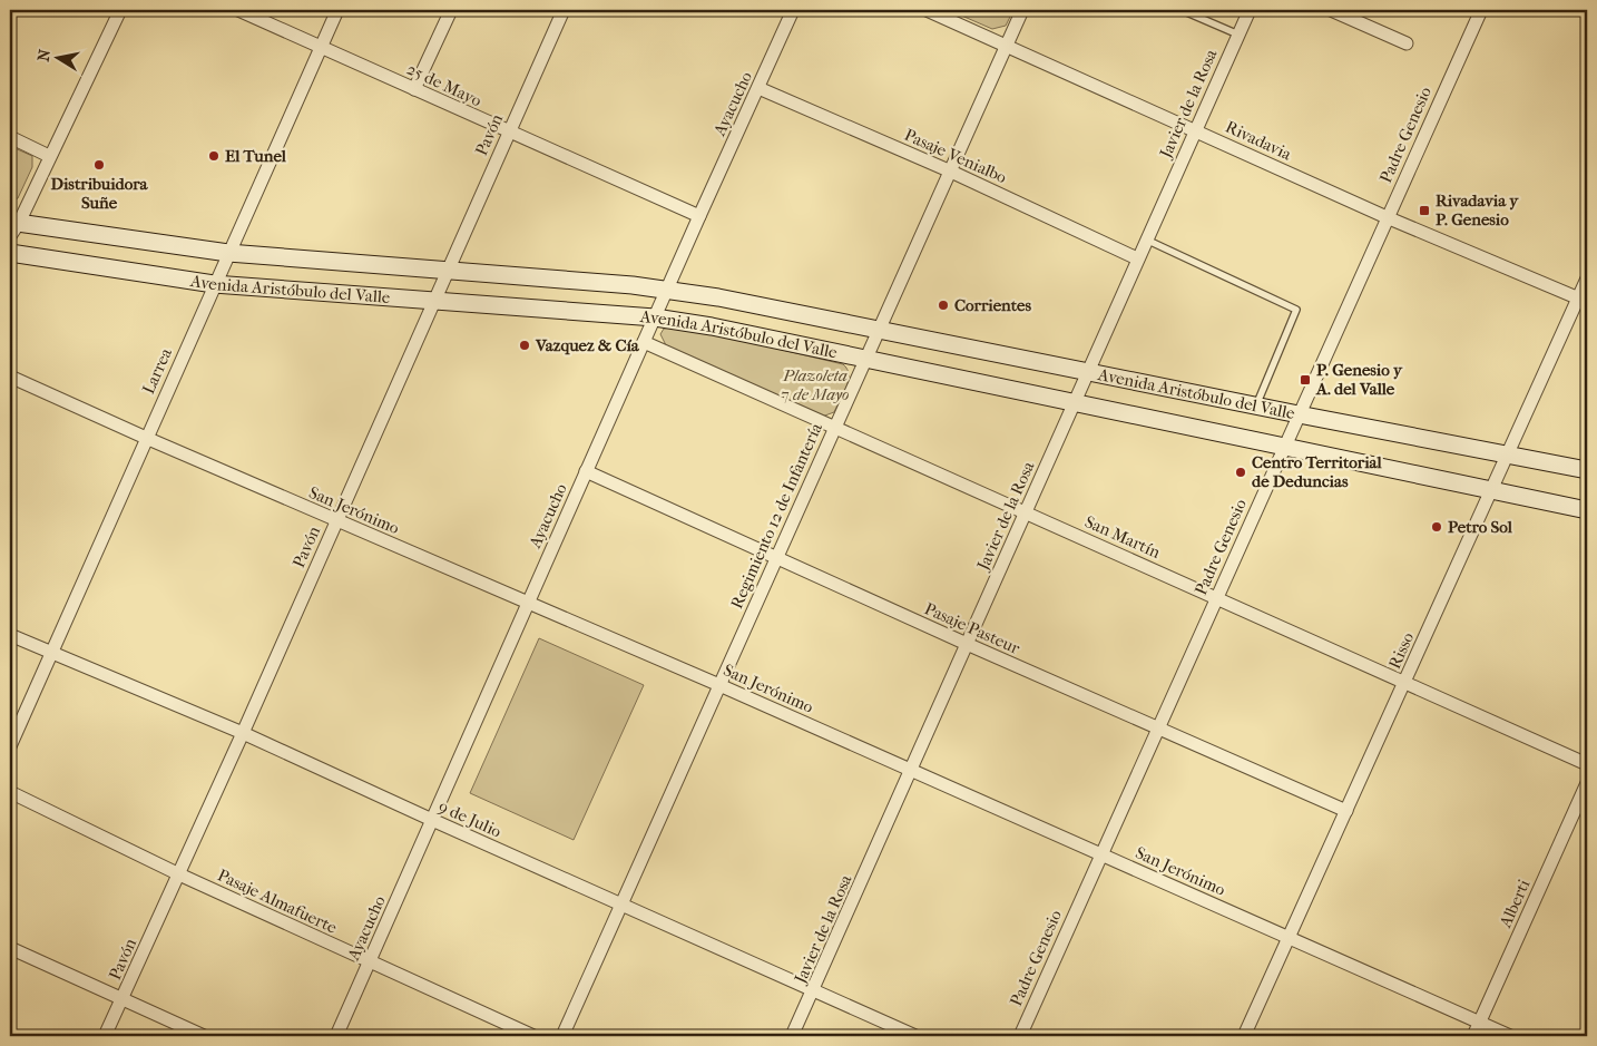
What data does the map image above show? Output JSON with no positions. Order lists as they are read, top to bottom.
{
  "streets": {
    "main road": ["Avenida Aristóbulo del Valle"],
    "street": [
      "25 de Mayo",
      "Ayacucho",
      "Javier de la Rosa",
      "Pavón",
      "Padre Genesio",
      "Rivadavia",
      "Pasaje Venialbo",
      "Larrea",
      "San Jerónimo",
      "Regimiento 12 de Infantería",
      "San Martín",
      "Pasaje Pasteur",
      "Risso",
      "9 de Julio",
      "Pasaje Almafuerte",
      "Alberti"
    ]
  },
  "crossings": [
    ["25 de Mayo", "Ayacucho"],
    ["25 de Mayo", "Pavón"],
    ["25 de Mayo", "Larrea"],
    ["Ayacucho", "Pasaje Venialbo"],
    ["Ayacucho", "Avenida Aristóbulo del Valle"],
    ["Ayacucho", "San Jerónimo"],
    ["Ayacucho", "San Martín"],
    ["Ayacucho", "Pasaje Pasteur"],
    ["Ayacucho", "9 de Julio"],
    ["Ayacucho", "Pasaje Almafuerte"],
    ["Javier de la Rosa", "Rivadavia"],
    ["Javier de la Rosa", "Pasaje Venialbo"],
    ["Javier de la Rosa", "Avenida Aristóbulo del Valle"],
    ["Javier de la Rosa", "San Jerónimo"],
    ["Javier de la Rosa", "San Martín"],
    ["Javier de la Rosa", "Pasaje Pasteur"],
    ["Javier de la Rosa", "9 de Julio"],
    ["Pavón", "Avenida Aristóbulo del Valle"],
    ["Pavón", "San Jerónimo"],
    ["Pavón", "9 de Julio"],
    ["Pavón", "Pasaje Almafuerte"],
    ["Padre Genesio", "Rivadavia"],
    ["Padre Genesio", "Avenida Aristóbulo del Valle"],
    ["Padre Genesio", "San Jerónimo"],
    ["Padre Genesio", "San Martín"],
    ["Padre Genesio", "Pasaje Pasteur"],
    ["Rivadavia", "Regimiento 12 de Infantería"],
    ["Rivadavia", "Risso"],
    ["Pasaje Venialbo", "Regimiento 12 de Infantería"],
    ["Avenida Aristóbulo del Valle", "Larrea"],
    ["Avenida Aristóbulo del Valle", "Regimiento 12 de Infantería"],
    ["Avenida Aristóbulo del Valle", "Risso"],
    ["Larrea", "San Jerónimo"],
    ["Larrea", "9 de Julio"],
    ["San Jerónimo", "Regimiento 12 de Infantería"],
    ["San Jerónimo", "Risso"],
    ["San Jerónimo", "Alberti"],
    ["Regimiento 12 de Infantería", "San Martín"],
    ["Regimiento 12 de Infantería", "Pasaje Pasteur"],
    ["Regimiento 12 de Infantería", "9 de Julio"],
    ["San Martín", "Risso"],
    ["Pasaje Pasteur", "Risso"]
  ],
  "parks": ["Plazoleta 7 de Mayo"],
  "places": {
    "other": [
      "El Tunel",
      "Distribuidora Suñe",
      "Corrientes",
      "Vazquez & Cía",
      "Centro Territorial de Deduncias",
      "Petro Sol"
    ],
    "transit": ["Rivadavia y P. Genesio", "P. Genesio y A. del Valle"]
  },
  "north": "left"
}
